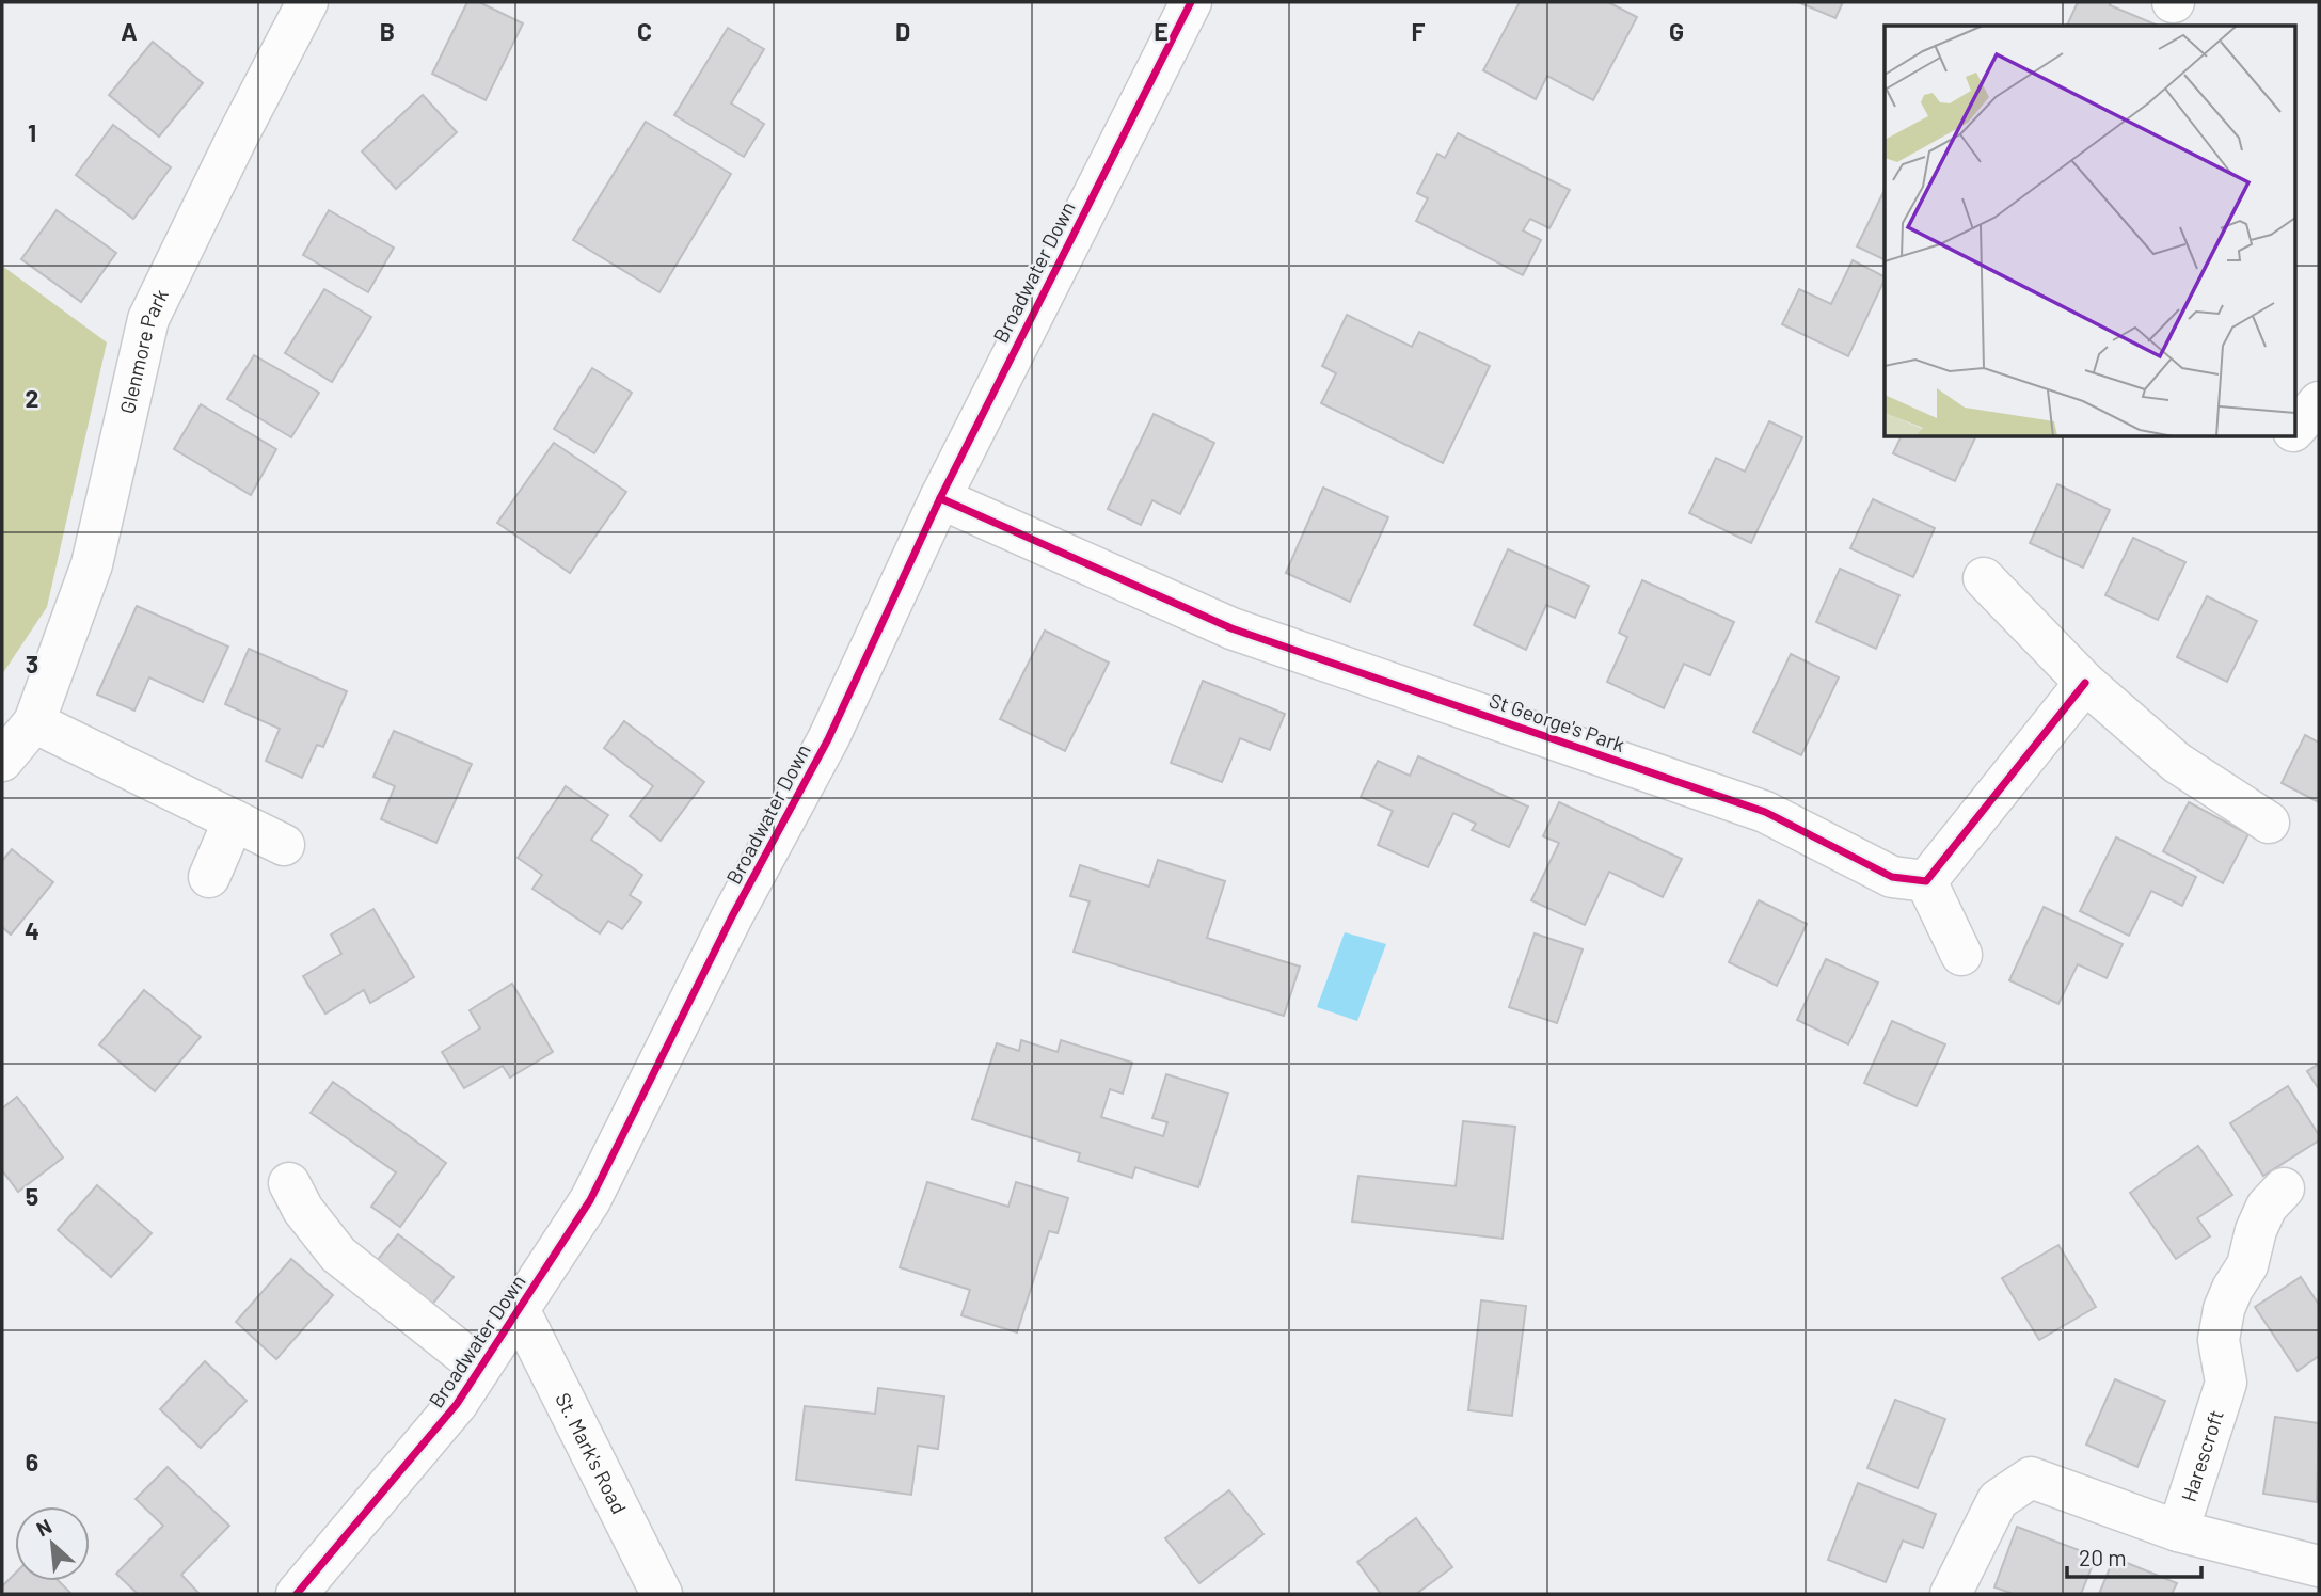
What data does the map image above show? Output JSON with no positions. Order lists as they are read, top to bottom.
{
  "streets": {
    "street": [
      "Broadwater Down",
      "Glenmore Park",
      "St George's Park",
      "St. Mark's Road",
      "Harescroft"
    ]
  },
  "crossings": [
    ["Broadwater Down", "St George's Park"],
    ["Broadwater Down", "St. Mark's Road"]
  ],
  "scale_bar": "20 m",
  "north": "top left",
  "grid": {
    "columns": [
      "A",
      "B",
      "C",
      "D",
      "E",
      "F",
      "G"
    ],
    "rows": [
      "1",
      "2",
      "3",
      "4",
      "5",
      "6"
    ]
  }
}
